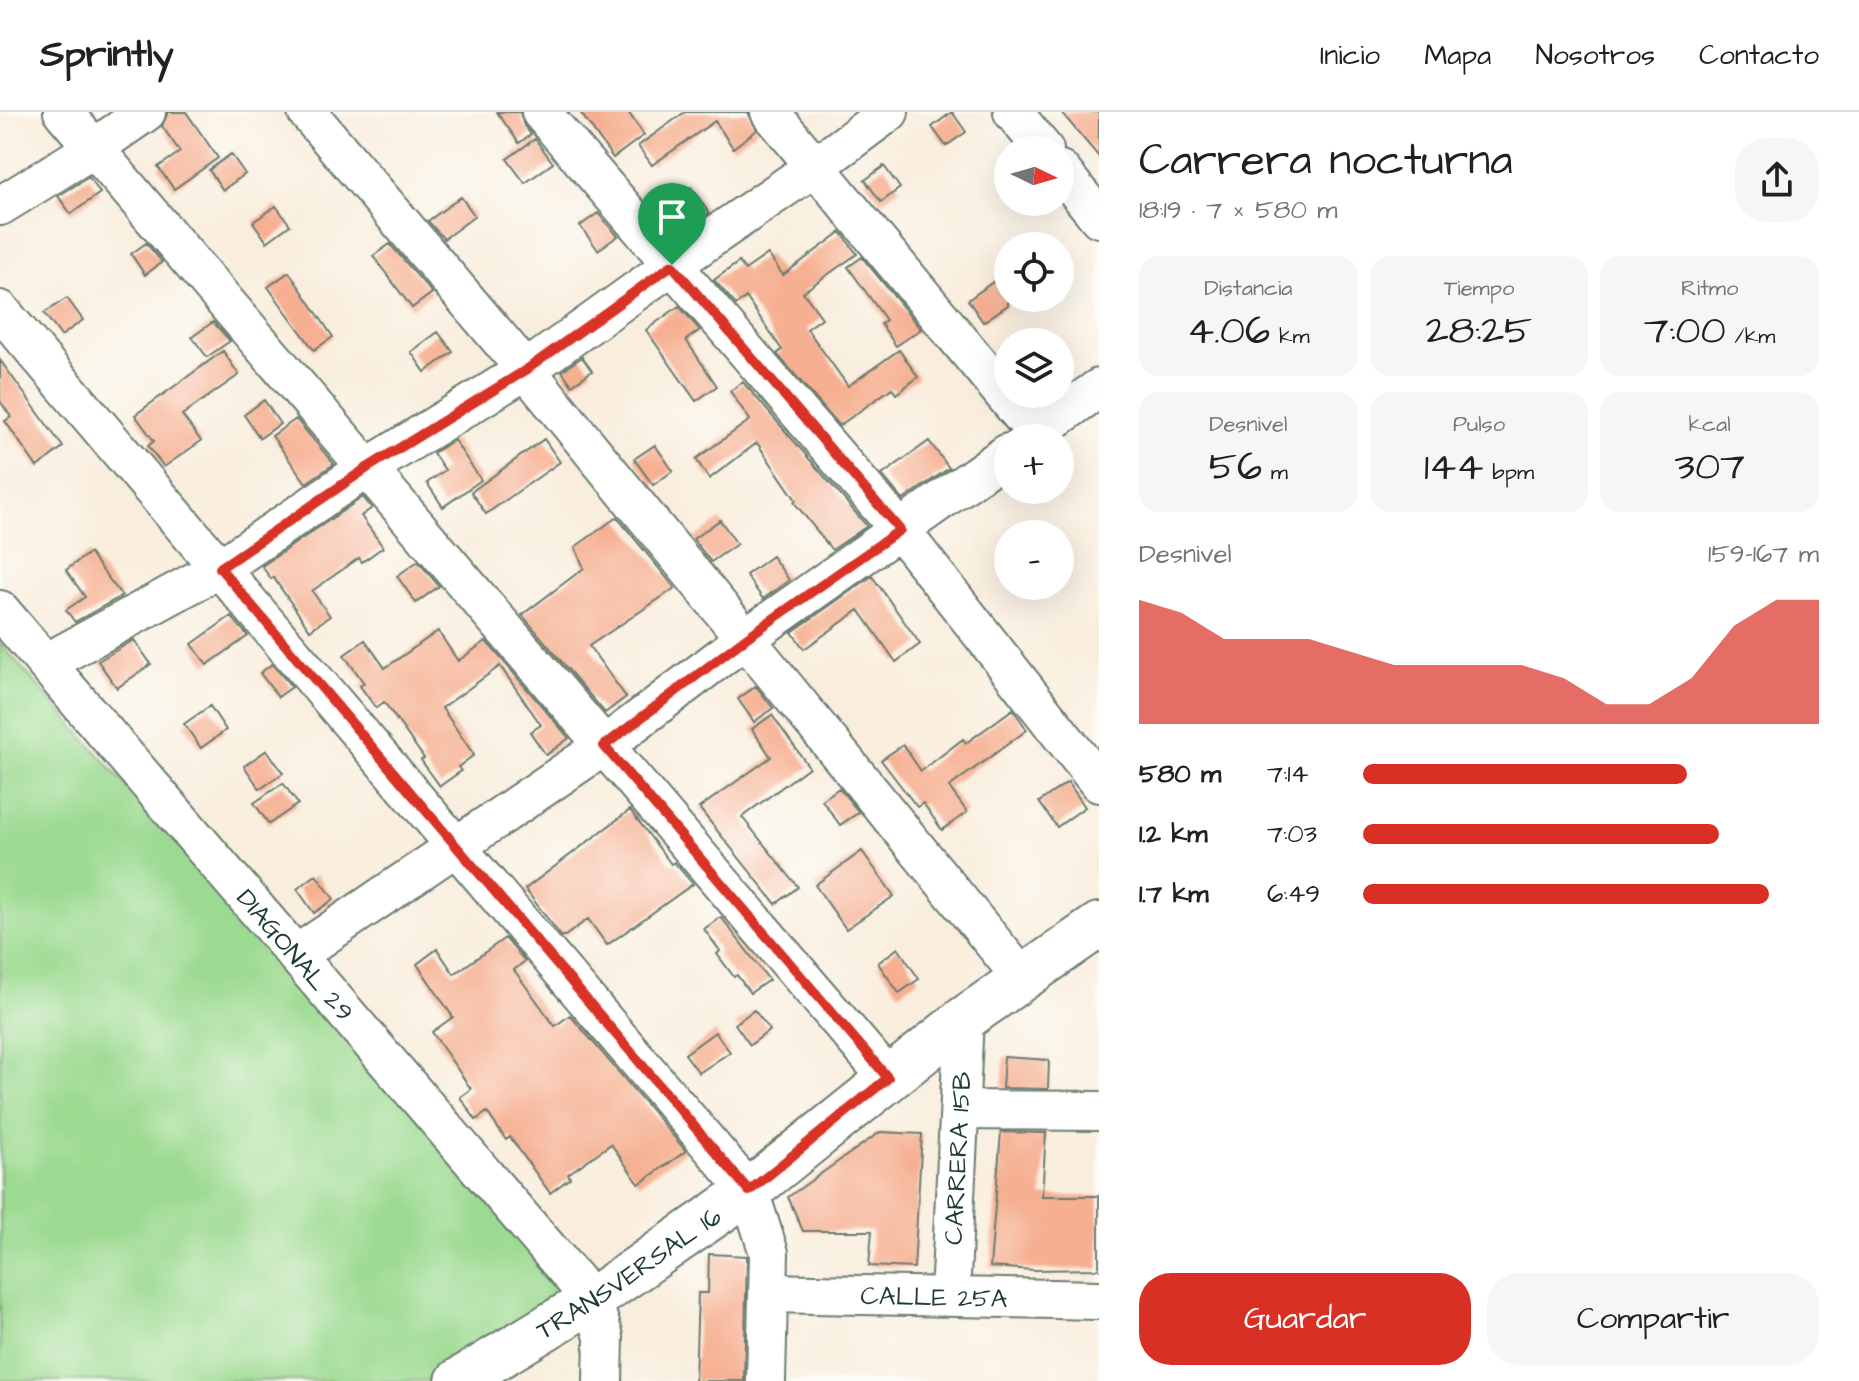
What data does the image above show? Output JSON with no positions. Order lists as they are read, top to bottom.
{
  "streets": {
    "main road": ["TRANSVERSAL 16"],
    "street": ["DIAGONAL 29", "CARRERA 15B", "CALLE 25A"]
  },
  "crossings": [
    ["DIAGONAL 29", "TRANSVERSAL 16"],
    ["CARRERA 15B", "TRANSVERSAL 16"],
    ["CARRERA 15B", "CALLE 25A"]
  ],
  "north": "right",
  "page": {
    "header": "Sprintly",
    "nav": [
      "Inicio",
      "Mapa",
      "Nosotros",
      "Contacto"
    ],
    "heading": ["Carrera nocturna", "18:19 · 7 × 580 m"],
    "map_buttons": ["+", "−"],
    "stats": [
      ["Distancia", "4.06 km"],
      ["Tiempo", "28:25"],
      ["Ritmo", "7:00 /km"],
      ["Desnivel", "56 m"],
      ["Pulso", "144 bpm"],
      ["kcal", "307"]
    ],
    "chart": ["Desnivel", "159–167 m"],
    "list": [
      {
        "name": "580 m",
        "note": "7:14"
      },
      {
        "name": "1.2 km",
        "note": "7:03"
      },
      {
        "name": "1.7 km",
        "note": "6:49"
      }
    ],
    "buttons": ["Guardar", "Compartir"]
  }
}
